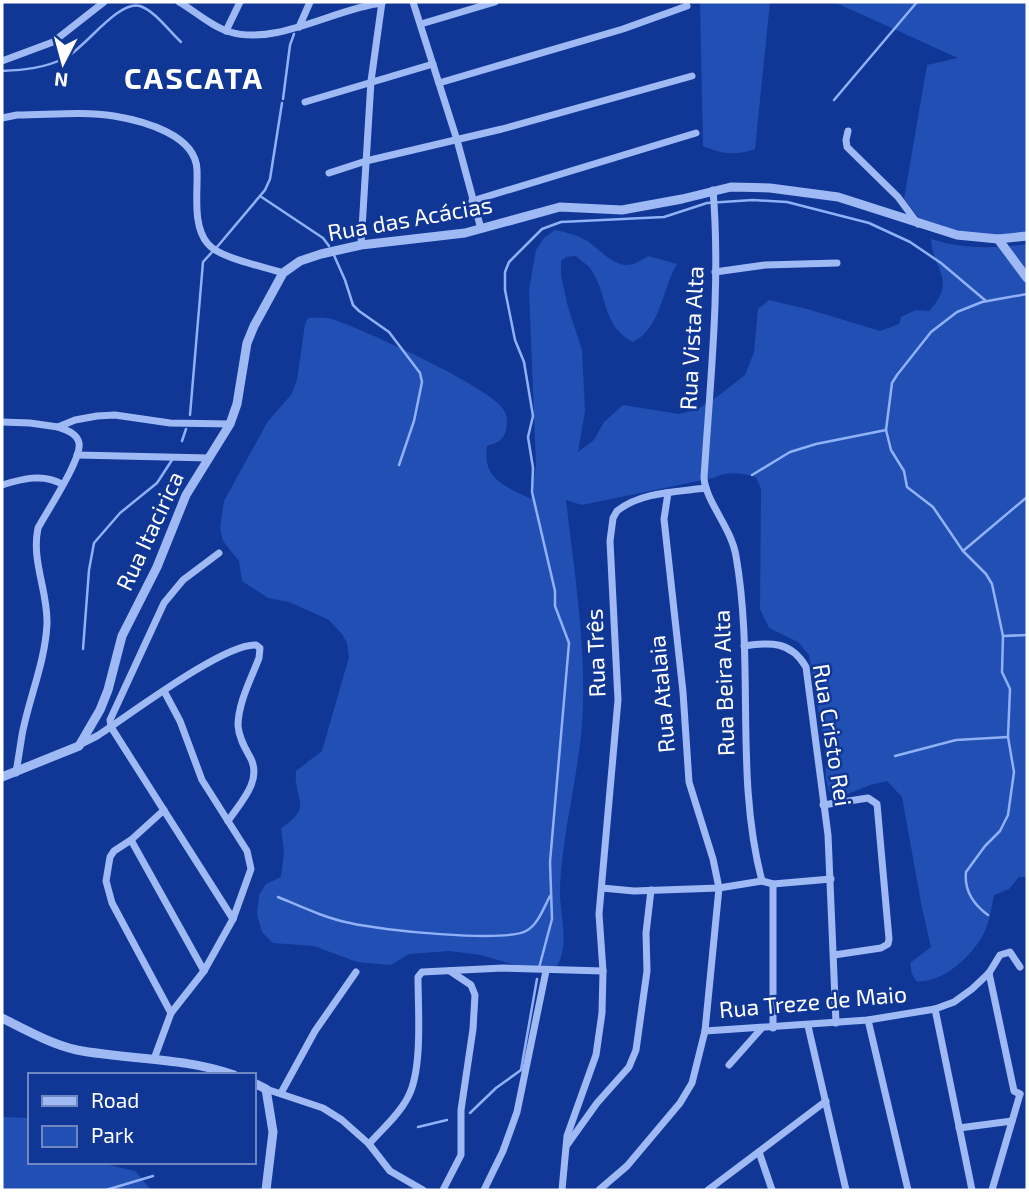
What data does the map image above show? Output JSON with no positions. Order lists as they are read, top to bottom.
{
  "streets": {
    "street": [
      "Rua das Acácias",
      "Rua Vista Alta",
      "Rua Itacirica",
      "Rua Três",
      "Rua Beira Alta",
      "Rua Atalaia",
      "Rua Cristo Rei",
      "Rua Treze de Maio"
    ]
  },
  "crossings": [
    ["Rua das Acácias", "Rua Vista Alta"],
    ["Rua das Acácias", "Rua Itacirica"],
    ["Rua Vista Alta", "Rua Três"],
    ["Rua Vista Alta", "Rua Beira Alta"],
    ["Rua Três", "Rua Beira Alta"],
    ["Rua Três", "Rua Atalaia"],
    ["Rua Beira Alta", "Rua Cristo Rei"],
    ["Rua Atalaia", "Rua Treze de Maio"],
    ["Rua Cristo Rei", "Rua Treze de Maio"]
  ],
  "districts": ["CASCATA"],
  "legend": ["Road", "Park"],
  "north": "bottom"
}
